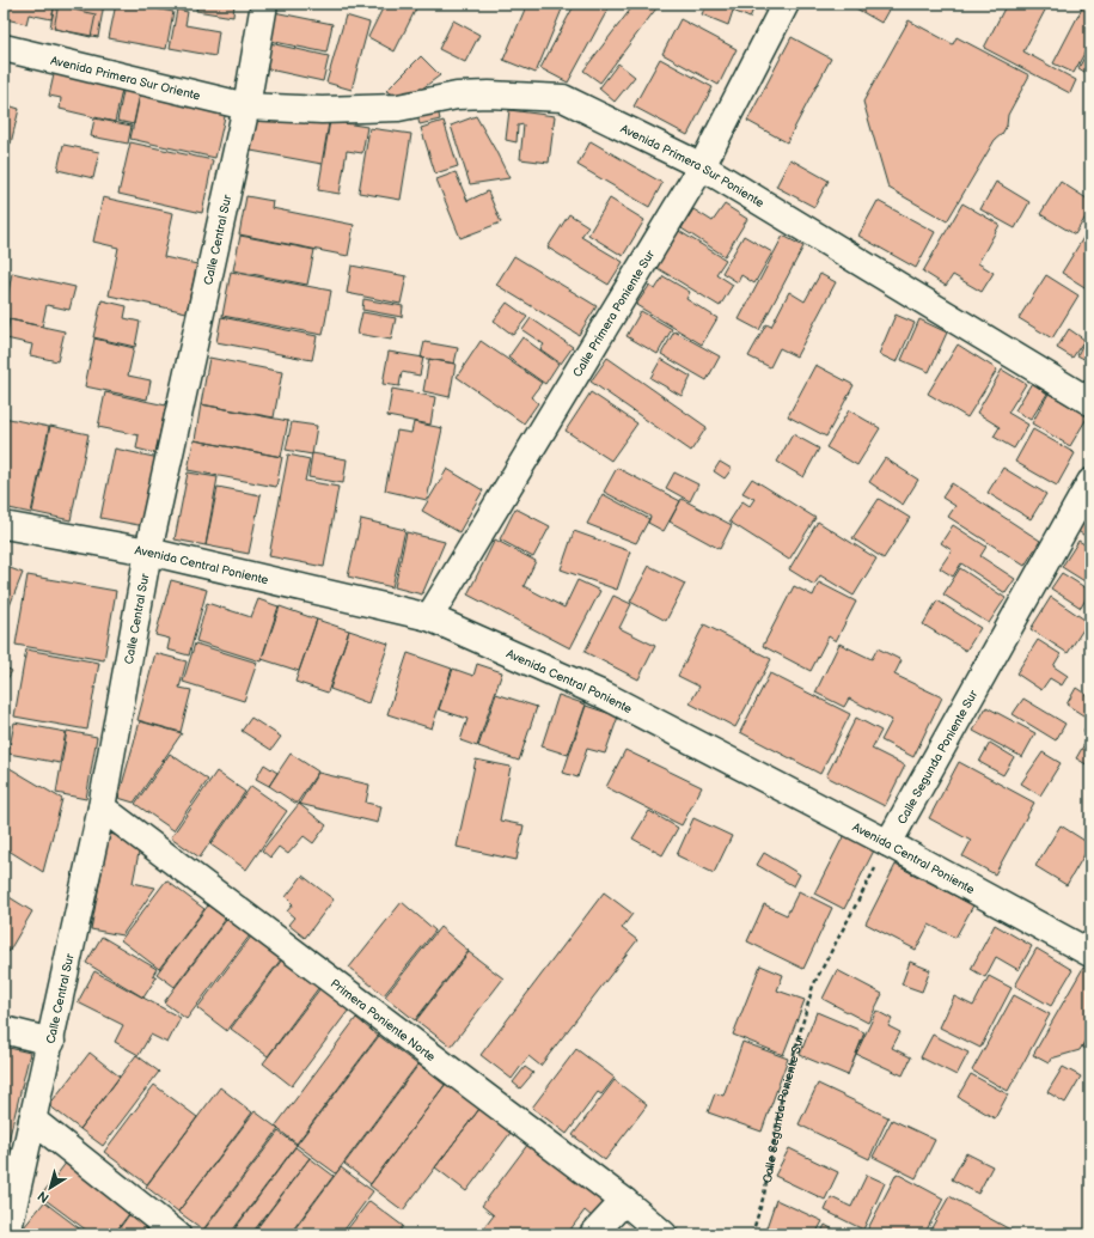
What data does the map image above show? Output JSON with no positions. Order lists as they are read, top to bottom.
{
  "streets": {
    "street": [
      "Avenida Primera Sur Oriente",
      "Avenida Primera Sur Poniente",
      "Calle Central Sur",
      "Calle Primera Poniente Sur",
      "Avenida Central Poniente",
      "Calle Segunda Poniente Sur",
      "Primera Poniente Norte"
    ]
  },
  "crossings": [
    ["Avenida Primera Sur Oriente", "Avenida Primera Sur Poniente"],
    ["Avenida Primera Sur Oriente", "Calle Central Sur"],
    ["Avenida Primera Sur Poniente", "Calle Central Sur"],
    ["Avenida Primera Sur Poniente", "Calle Primera Poniente Sur"],
    ["Calle Central Sur", "Avenida Central Poniente"],
    ["Calle Central Sur", "Primera Poniente Norte"],
    ["Calle Primera Poniente Sur", "Avenida Central Poniente"],
    ["Avenida Central Poniente", "Calle Segunda Poniente Sur"]
  ],
  "north": "bottom left"
}
